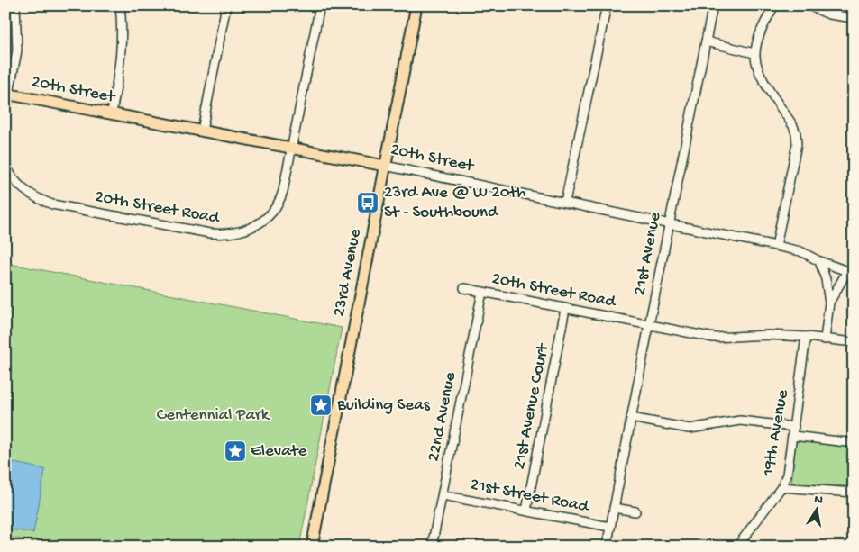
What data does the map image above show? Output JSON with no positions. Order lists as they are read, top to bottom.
{
  "streets": {
    "main road": ["20th Street", "23rd Avenue"],
    "street": [
      "20th Street Road",
      "21st Avenue",
      "21st Avenue Court",
      "22nd Avenue",
      "19th Avenue",
      "21st Street Road"
    ]
  },
  "crossings": [
    ["20th Street", "20th Street Road"],
    ["20th Street", "21st Avenue"],
    ["20th Street", "23rd Avenue"],
    ["20th Street Road", "21st Avenue"],
    ["20th Street Road", "21st Avenue Court"],
    ["20th Street Road", "22nd Avenue"],
    ["20th Street Road", "19th Avenue"],
    ["21st Avenue", "21st Street Road"],
    ["21st Avenue Court", "21st Street Road"],
    ["22nd Avenue", "21st Street Road"]
  ],
  "parks": ["Centennial Park"],
  "places": {
    "bus stop": ["23rd Ave @ W 20th St - Southbound"],
    "place": ["Building Seas", "Elevate"]
  },
  "north": "top"
}
